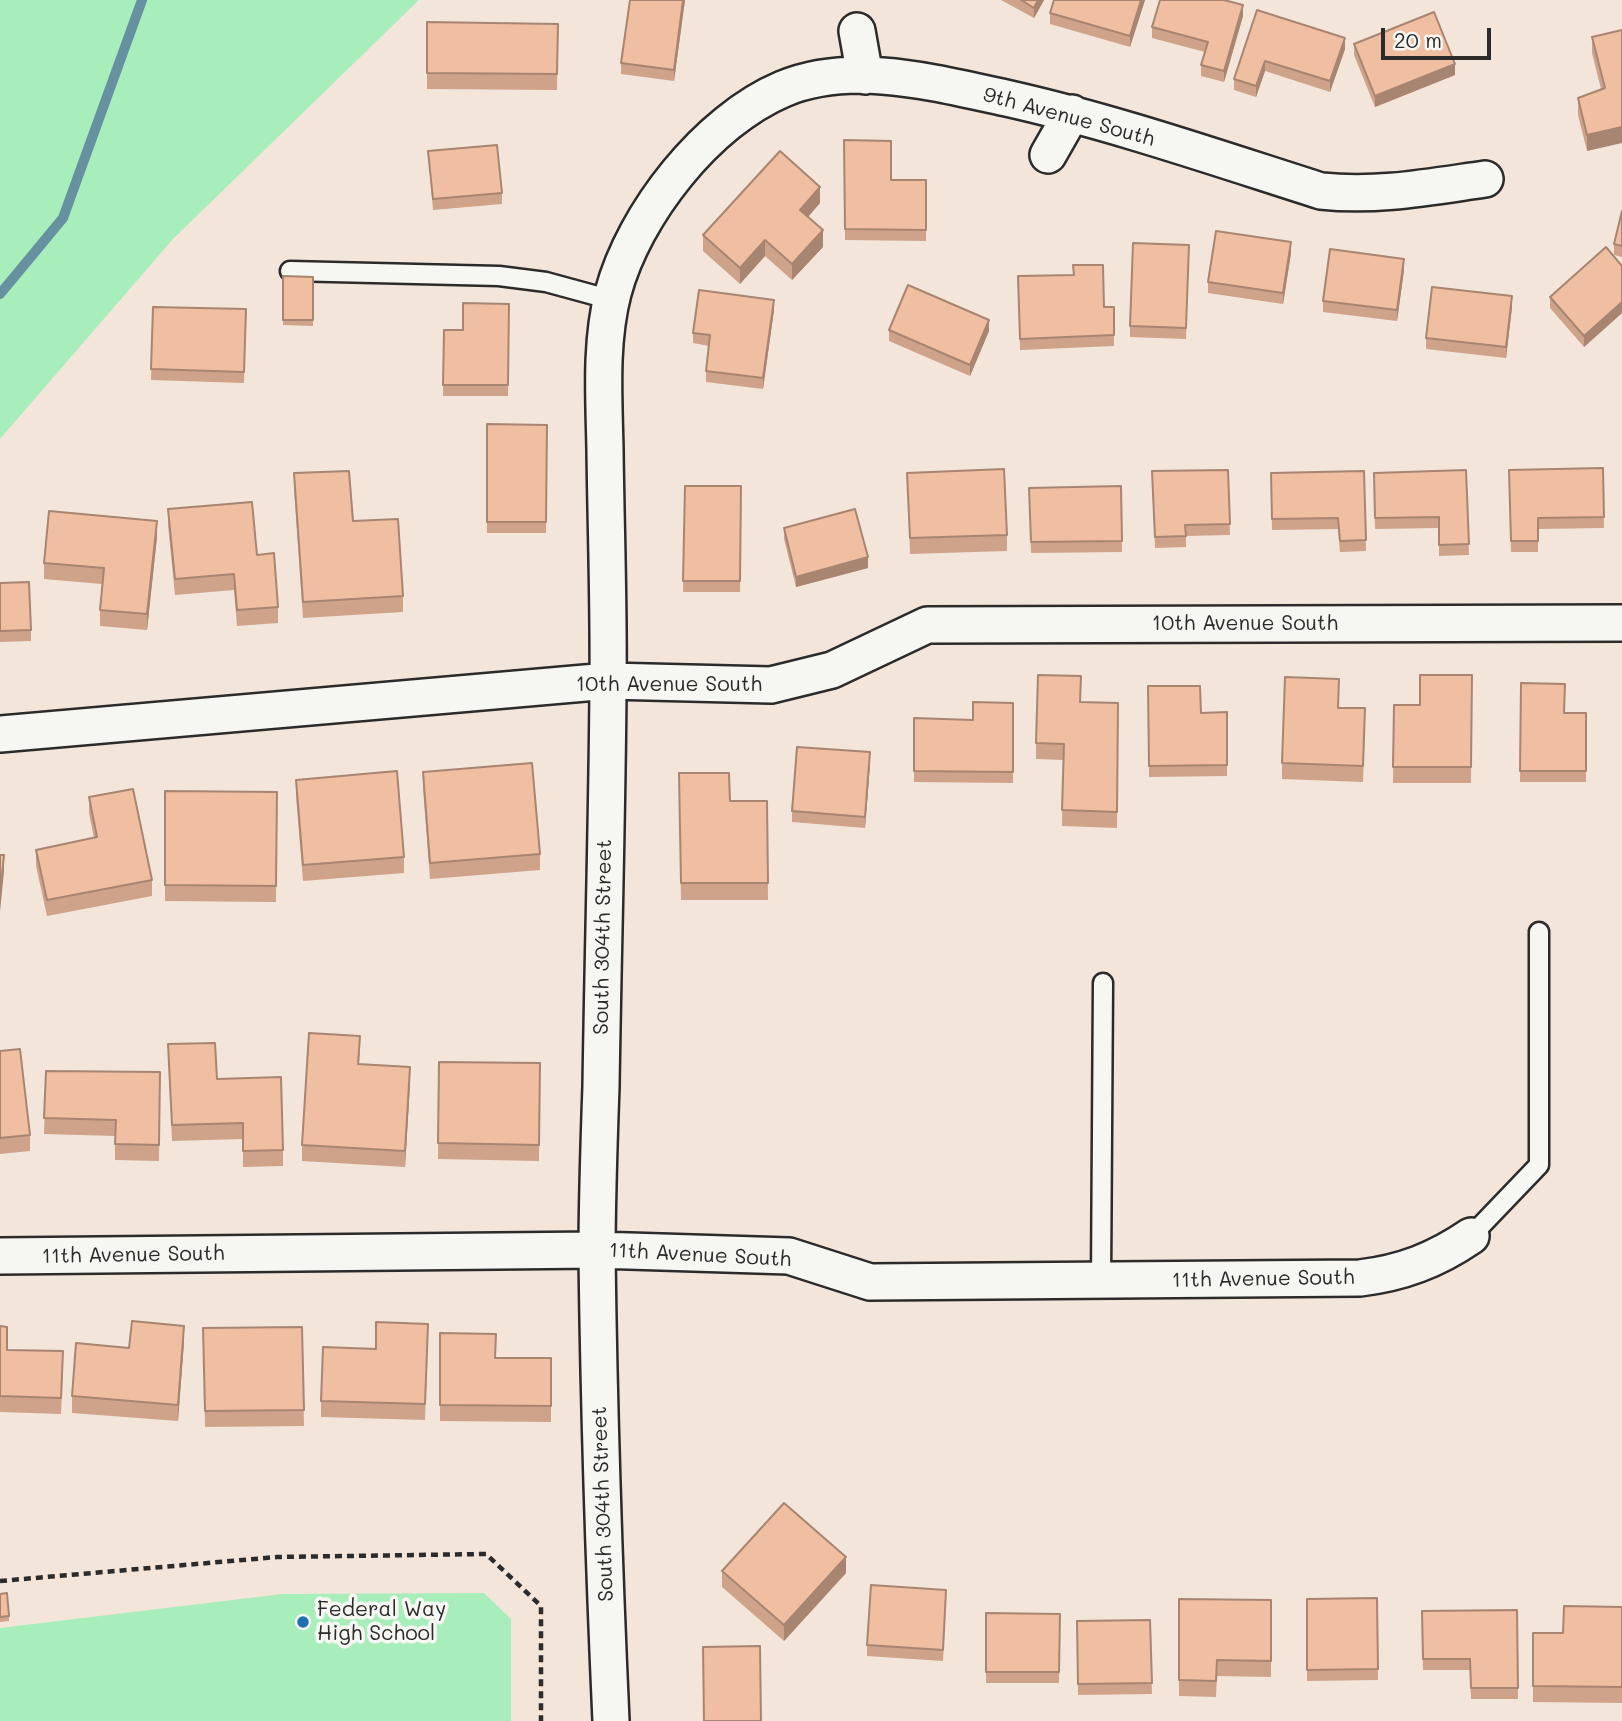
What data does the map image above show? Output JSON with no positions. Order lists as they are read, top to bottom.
{
  "streets": {
    "street": [
      "9th Avenue South",
      "10th Avenue South",
      "South 304th Street",
      "11th Avenue South"
    ]
  },
  "crossings": [
    ["9th Avenue South", "South 304th Street"],
    ["10th Avenue South", "South 304th Street"],
    ["South 304th Street", "11th Avenue South"]
  ],
  "places": ["Federal Way High School"],
  "scale_bar": "20 m"
}
